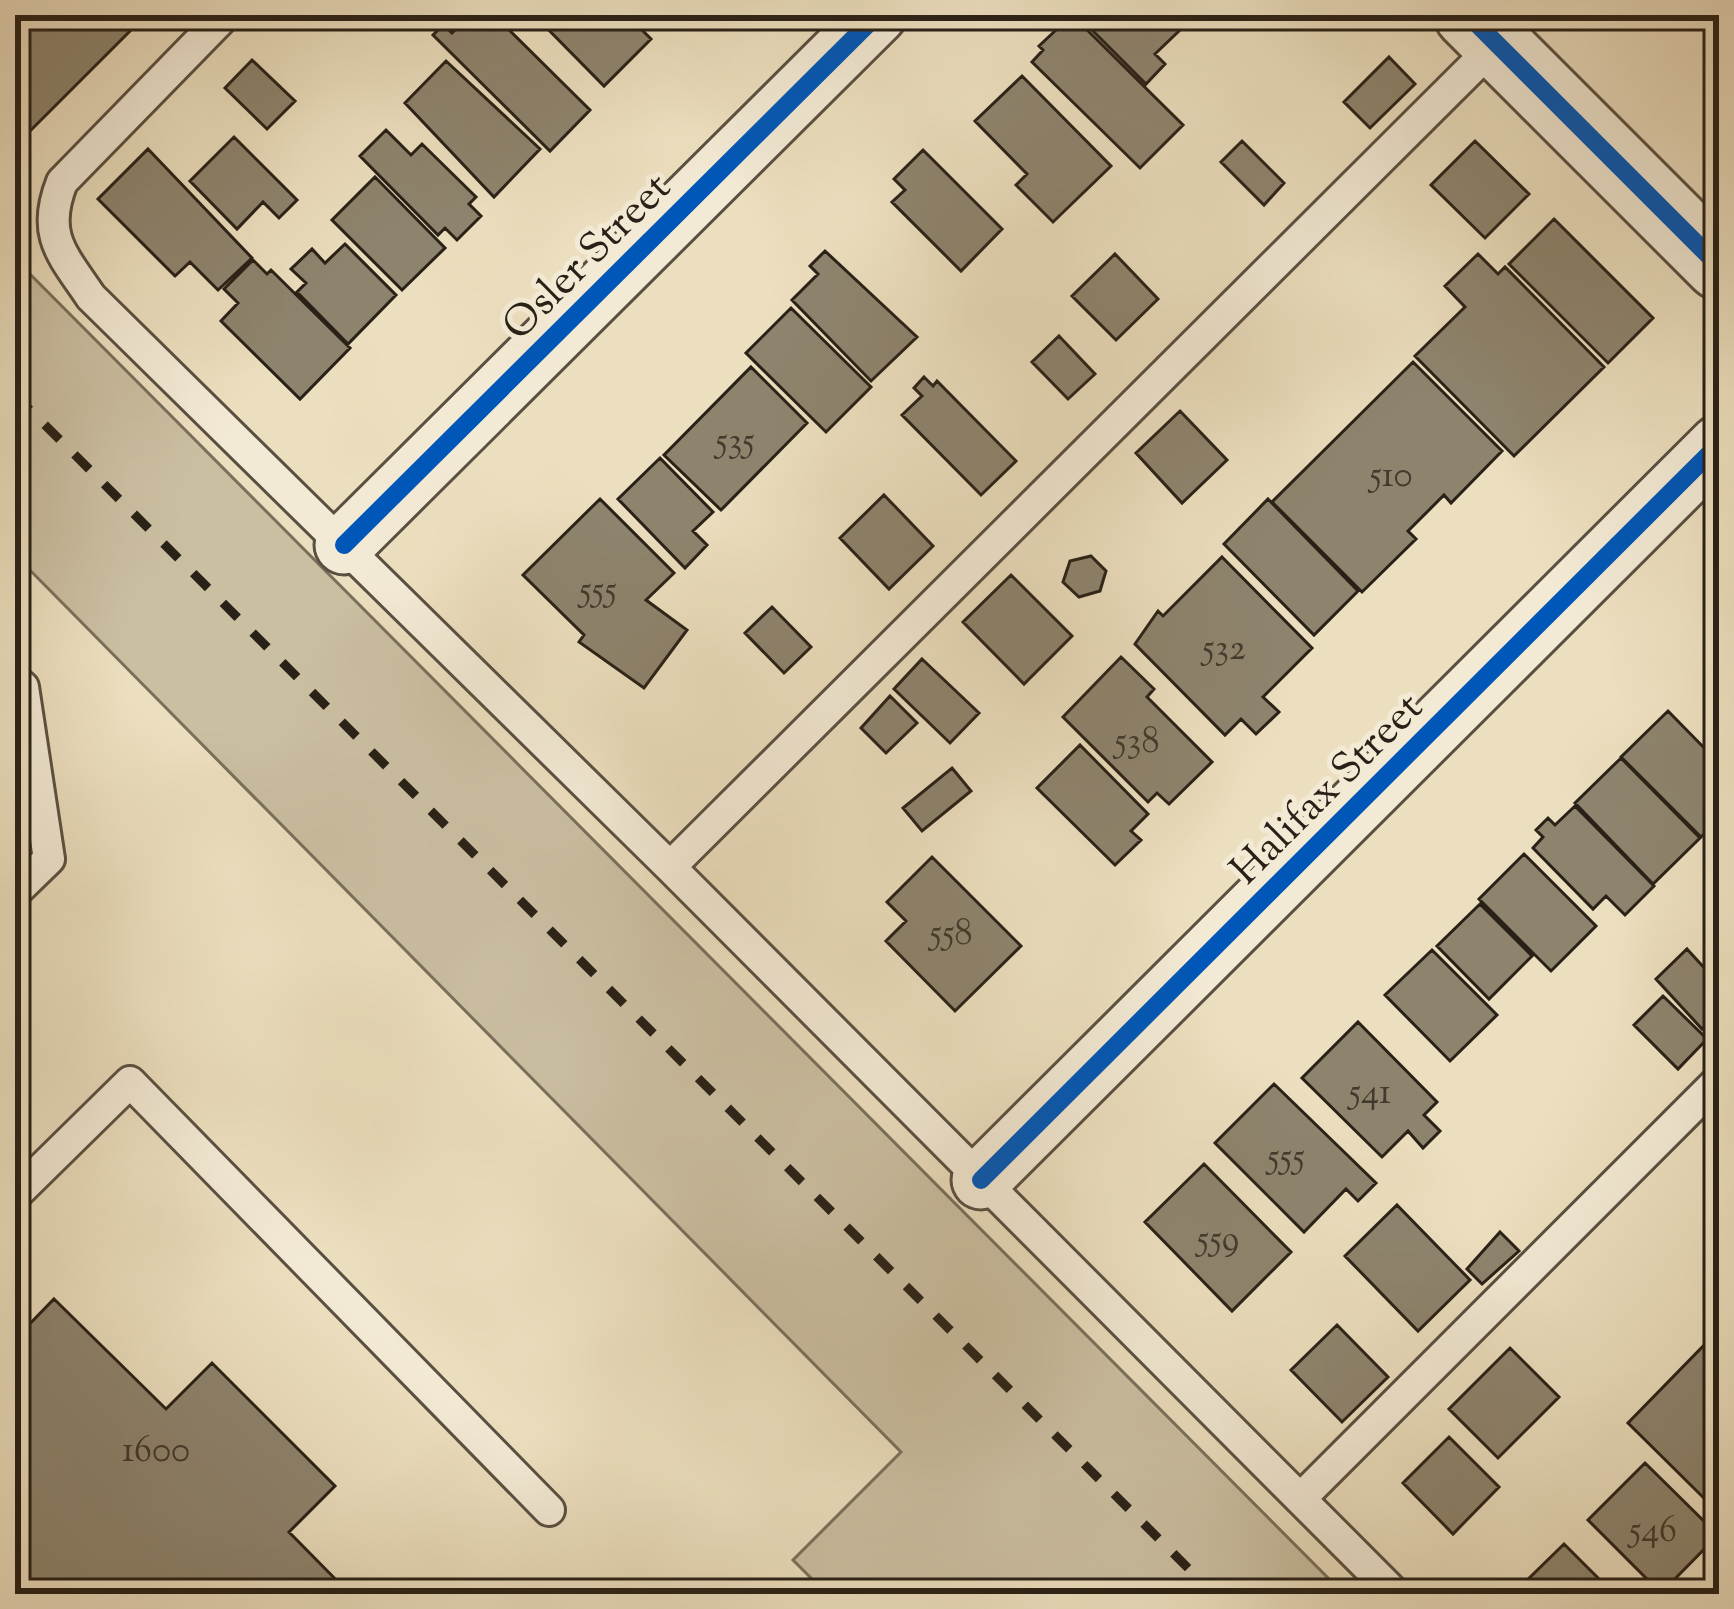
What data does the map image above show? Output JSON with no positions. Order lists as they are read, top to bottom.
{
  "streets": {
    "street": ["Osler Street", "Halifax Street"]
  },
  "house_numbers": [
    "535",
    "510",
    "555",
    "532",
    "538",
    "558",
    "541",
    "555",
    "559",
    "1600",
    "546"
  ]
}
